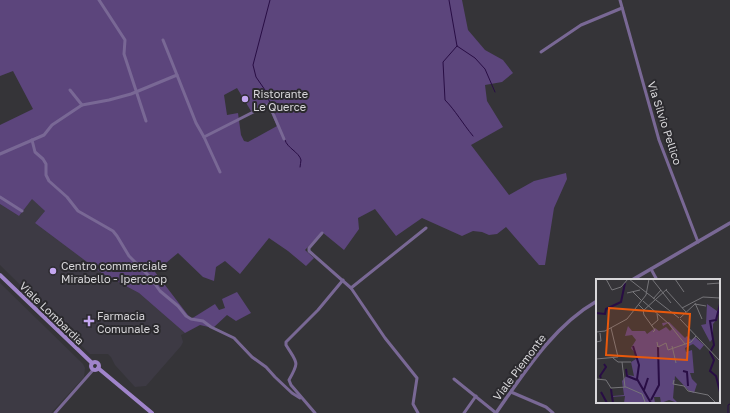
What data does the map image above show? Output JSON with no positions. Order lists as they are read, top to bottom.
{
  "streets": {
    "main road": ["Viale Lombardia"],
    "street": ["Via Silvio Pellico", "Viale Piemonte"]
  },
  "places": {
    "other": ["Ristorante Le Querce", "Centro commerciale Mirabello - Ipercoop"],
    "health": ["Farmacia Comunale 3"]
  }
}
